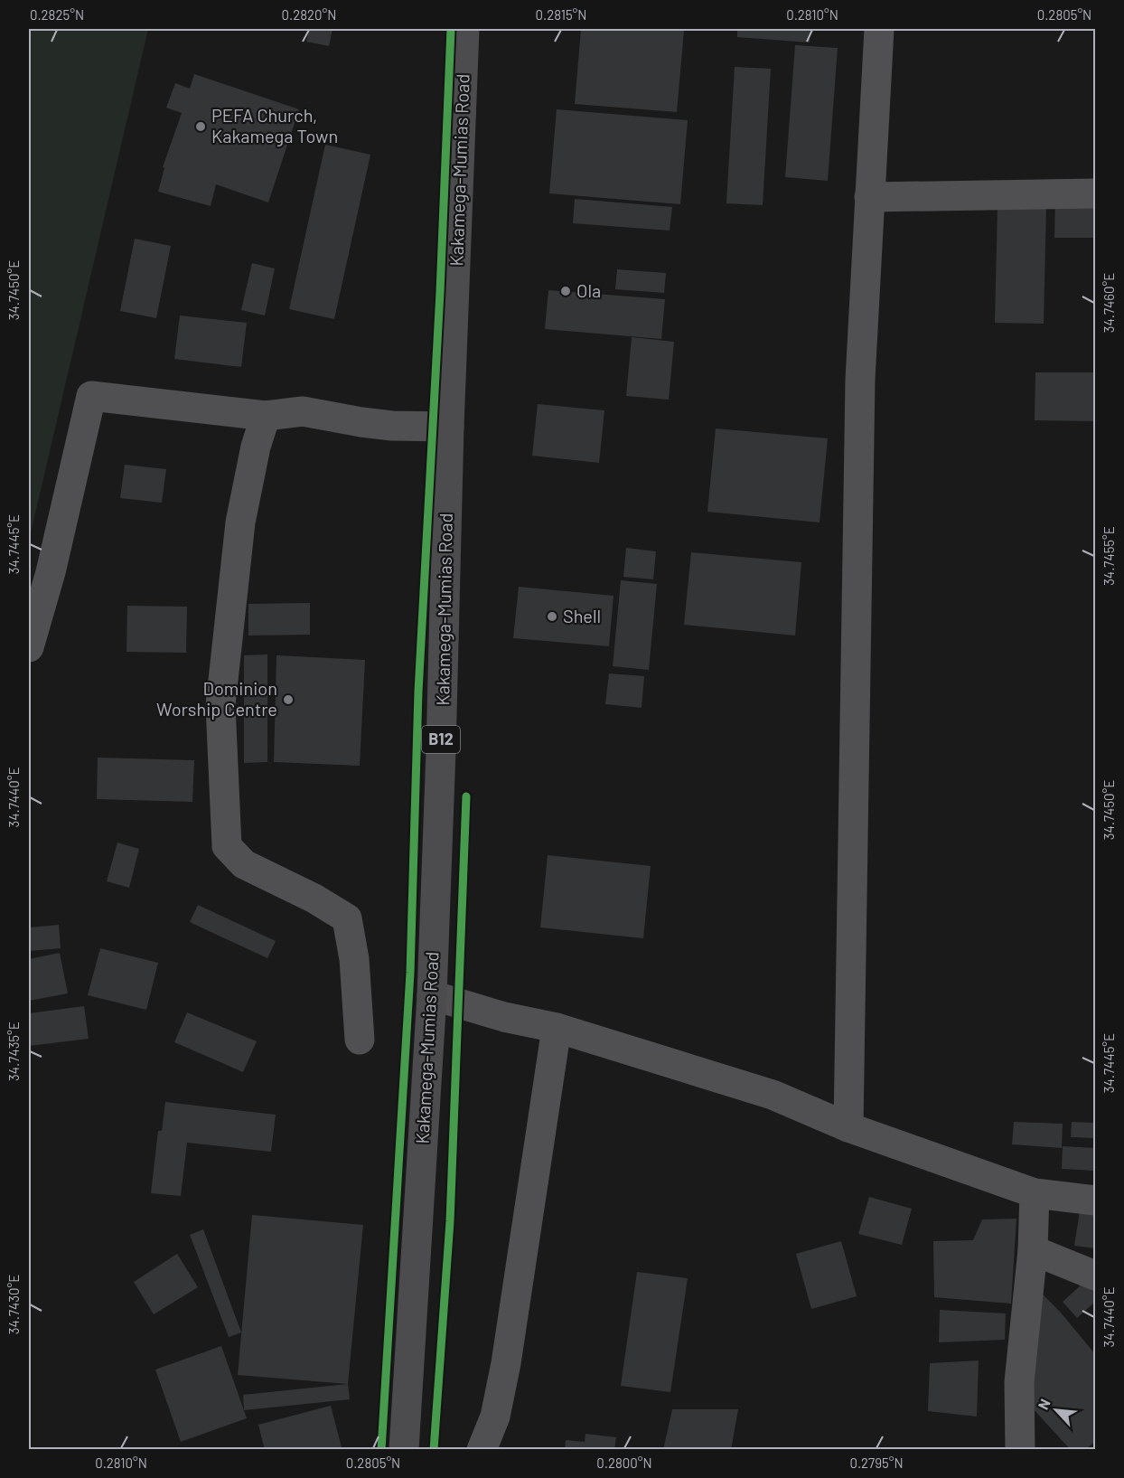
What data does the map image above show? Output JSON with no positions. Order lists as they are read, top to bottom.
{
  "streets": {
    "highway": ["Kakamega-Mumias Road", "B12"]
  },
  "places": [
    "PEFA Church, Kakamega Town",
    "Ola",
    "Shell",
    "Dominion Worship Centre"
  ],
  "north": "top left",
  "coordinates": [
    "0.2825°N",
    "0.2820°N",
    "0.2815°N",
    "0.2810°N",
    "0.2805°N",
    "34.7450°E",
    "34.7460°E",
    "34.7445°E",
    "34.7455°E",
    "34.7440°E",
    "34.7435°E",
    "34.7430°E",
    "0.2800°N",
    "0.2795°N"
  ]
}
